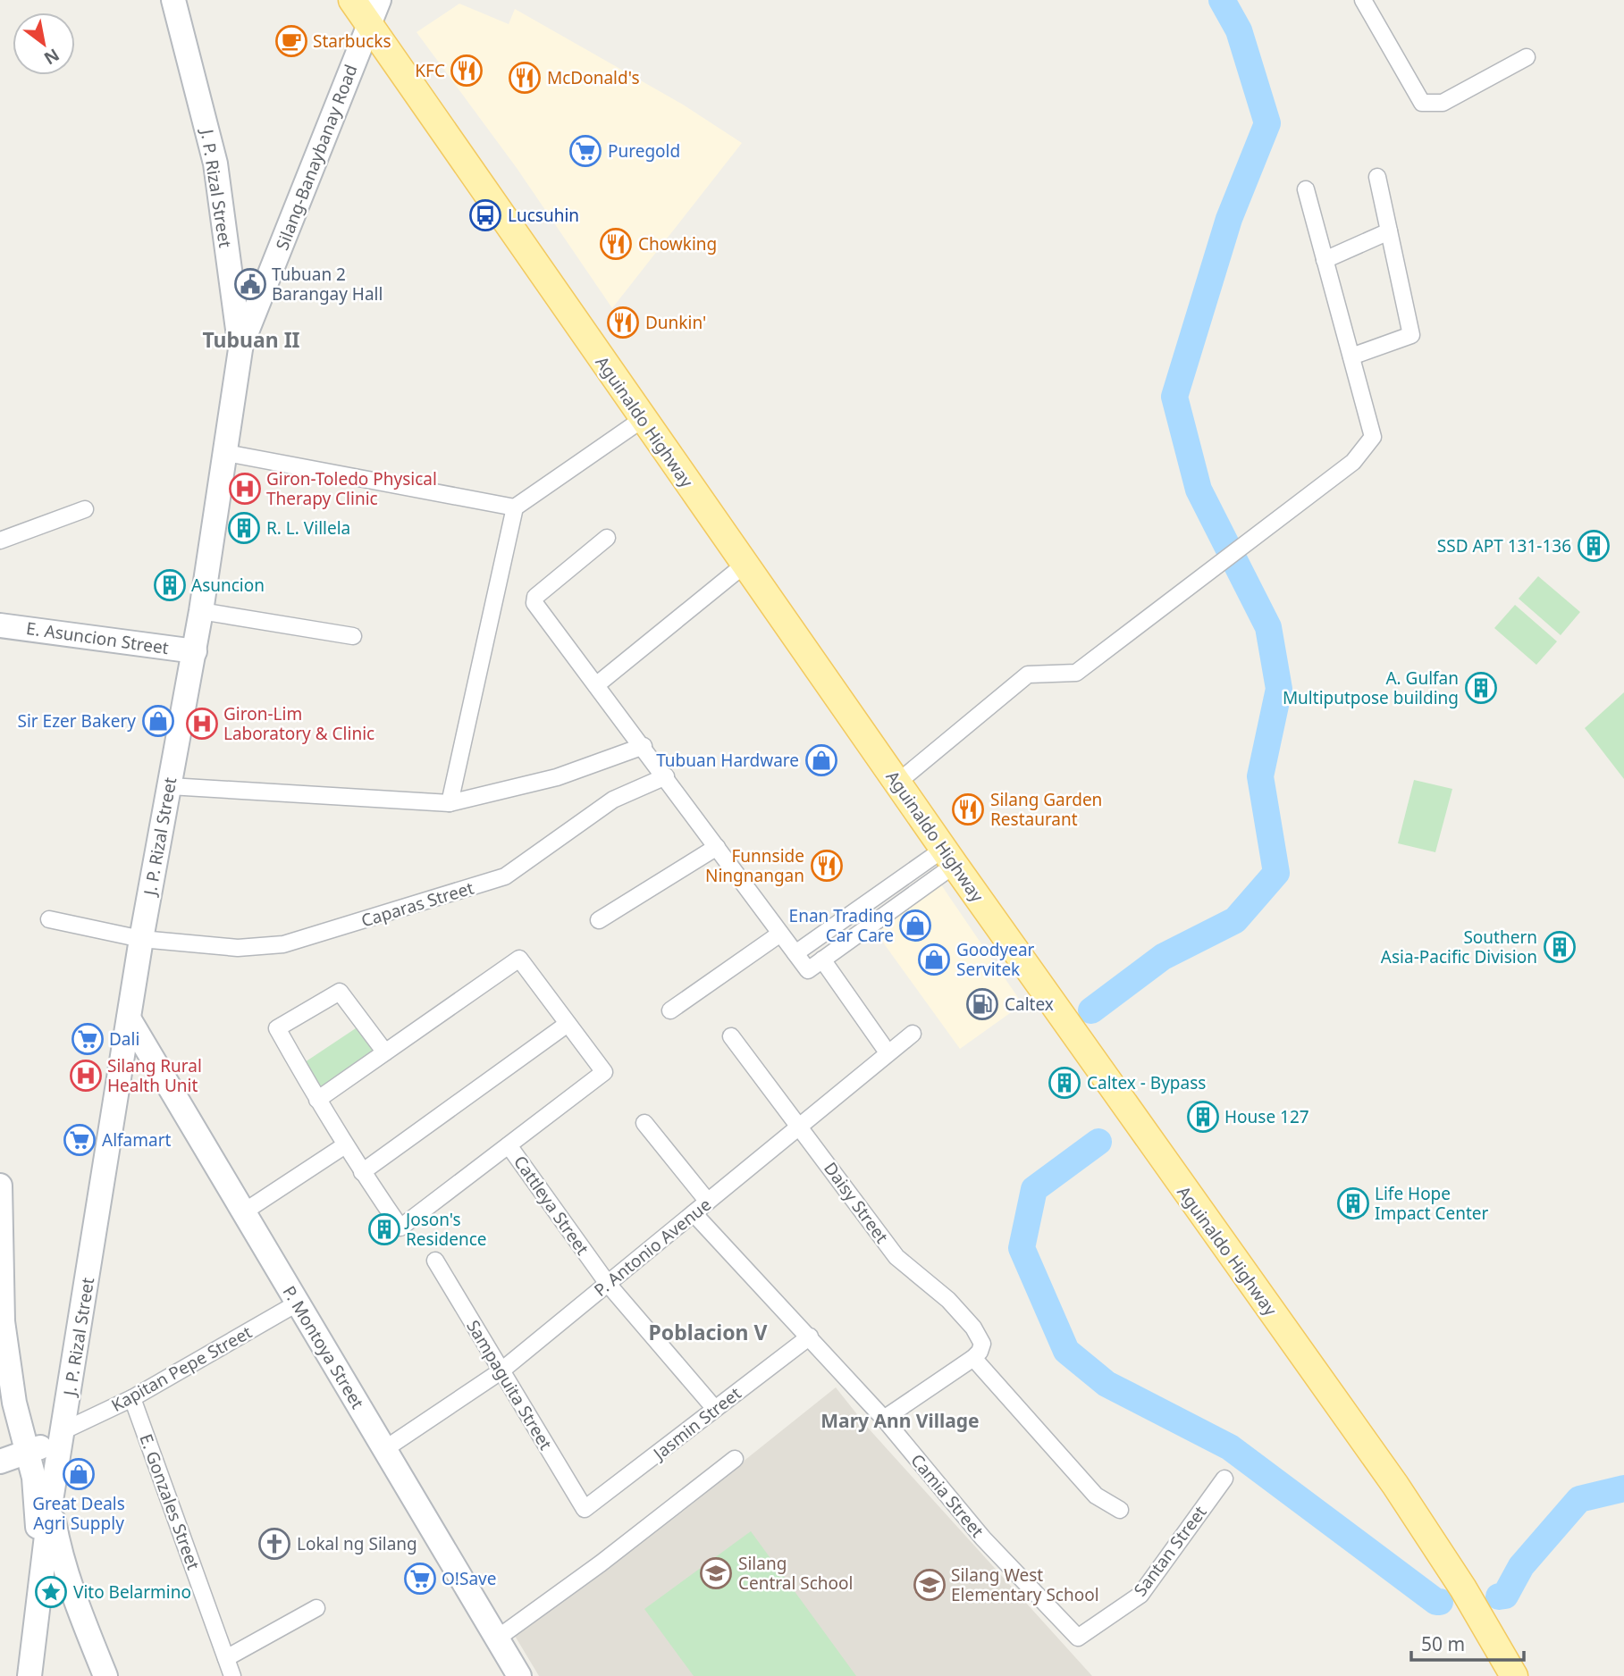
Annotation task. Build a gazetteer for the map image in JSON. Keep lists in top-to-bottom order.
{
  "streets": {
    "main road": [
      "Silang-Banaybanay Road",
      "J. P. Rizal Street",
      "Aguinaldo Highway",
      "E. Asuncion Street",
      "P. Montoya Street"
    ],
    "street": [
      "Caparas Street",
      "Daisy Street",
      "Cattleya Street",
      "P. Antonio Avenue",
      "Kapitan Pepe Street",
      "Sampaguita Street",
      "Jasmin Street",
      "Camia Street",
      "E. Gonzales Street",
      "Santan Street"
    ]
  },
  "crossings": [
    ["Silang-Banaybanay Road", "J. P. Rizal Street"],
    ["Silang-Banaybanay Road", "Aguinaldo Highway"],
    ["J. P. Rizal Street", "E. Asuncion Street"],
    ["J. P. Rizal Street", "Caparas Street"],
    ["J. P. Rizal Street", "P. Montoya Street"],
    ["J. P. Rizal Street", "Kapitan Pepe Street"],
    ["Daisy Street", "P. Antonio Avenue"],
    ["Cattleya Street", "P. Antonio Avenue"],
    ["Cattleya Street", "Jasmin Street"],
    ["P. Antonio Avenue", "P. Montoya Street"],
    ["P. Antonio Avenue", "Sampaguita Street"],
    ["P. Antonio Avenue", "Camia Street"],
    ["P. Montoya Street", "Kapitan Pepe Street"],
    ["Kapitan Pepe Street", "E. Gonzales Street"],
    ["Sampaguita Street", "Jasmin Street"],
    ["Jasmin Street", "Camia Street"],
    ["Camia Street", "Santan Street"]
  ],
  "districts": ["Tubuan II", "Poblacion V", "Mary Ann Village"],
  "places": {
    "cafe": ["Starbucks"],
    "restaurant": [
      "KFC",
      "McDonald's",
      "Chowking",
      "Dunkin'",
      "Silang Garden Restaurant",
      "Funnside Ningnangan"
    ],
    "supermarket": [
      "Puregold",
      "Dali",
      "Alfamart",
      "O!Save"
    ],
    "bus stop": ["Lucsuhin"],
    "public building": ["Tubuan 2 Barangay Hall"],
    "hospital": ["Giron-Toledo Physical Therapy Clinic", "Giron-Lim Laboratory & Clinic", "Silang Rural Health Unit"],
    "building": [
      "R. L. Villela",
      "SSD APT 131-136",
      "Asuncion",
      "A. Gulfan Multiputpose building",
      "Southern Asia-Pacific Division",
      "Caltex - Bypass",
      "House 127",
      "Life Hope Impact Center",
      "Joson's Residence"
    ],
    "shop": [
      "Sir Ezer Bakery",
      "Tubuan Hardware",
      "Enan Trading Car Care",
      "Goodyear Servitek",
      "Great Deals Agri Supply"
    ],
    "fuel station": ["Caltex"],
    "church": ["Lokal ng Silang"],
    "school or university": ["Silang Central School", "Silang West Elementary School"],
    "place": ["Vito Belarmino"]
  },
  "scale_bar": "50 m",
  "north": "bottom right"
}
